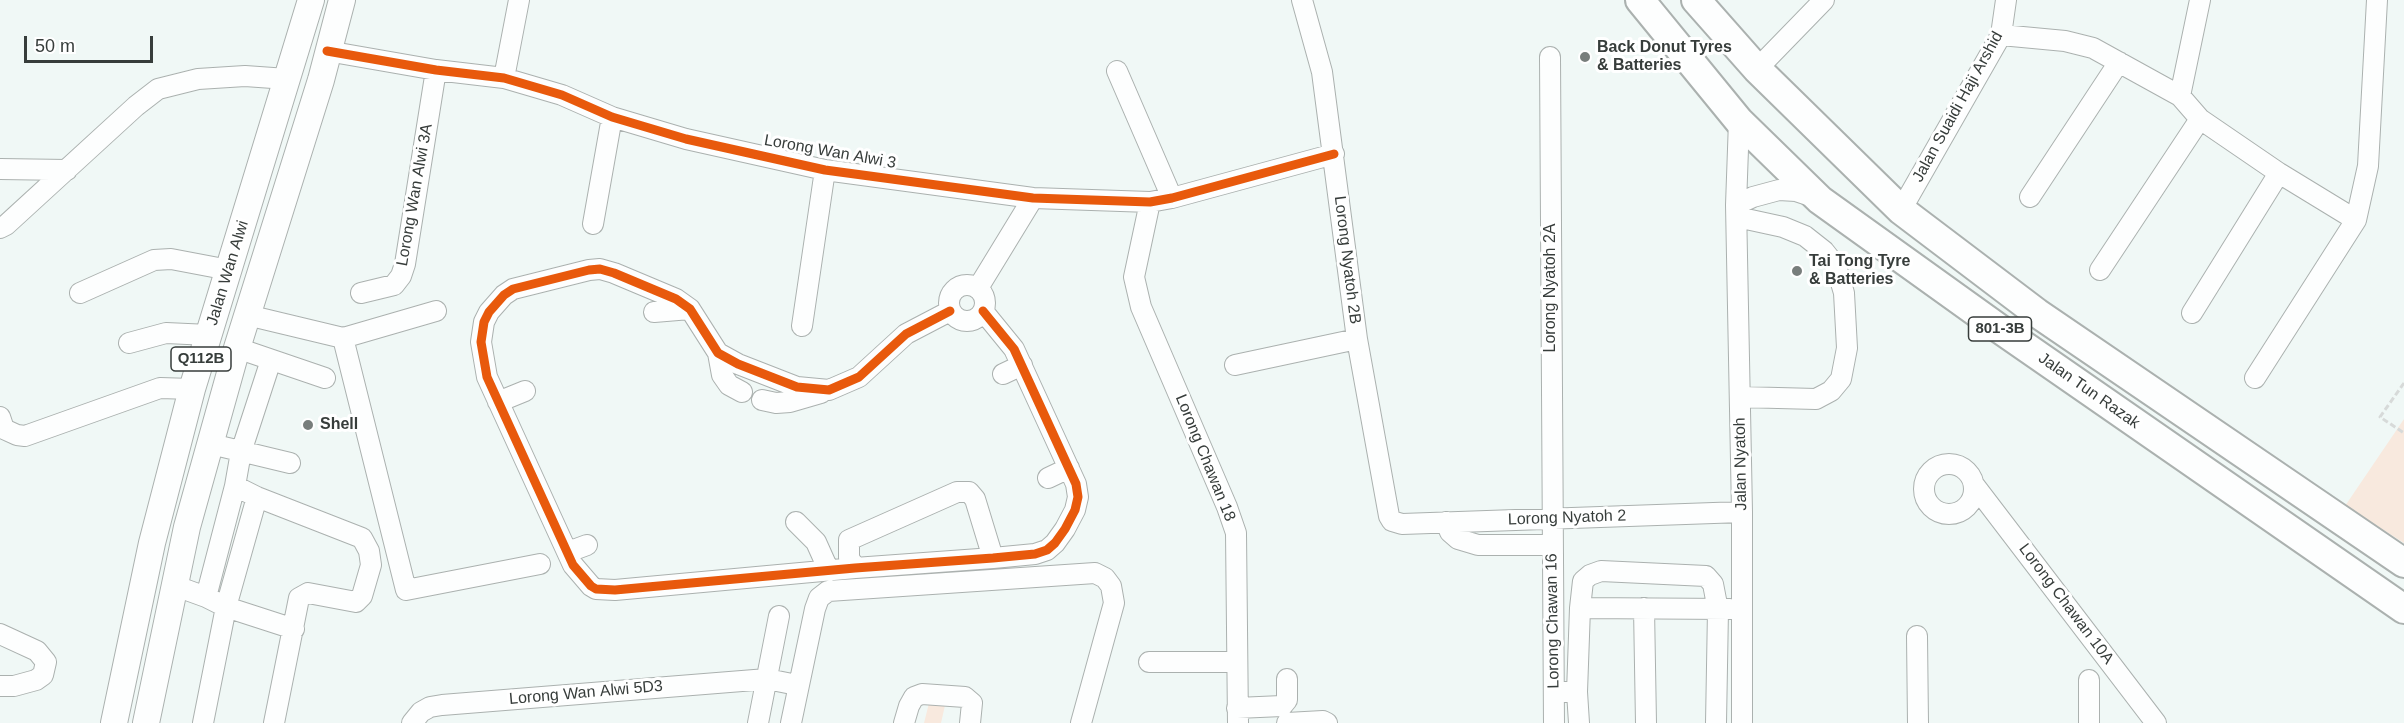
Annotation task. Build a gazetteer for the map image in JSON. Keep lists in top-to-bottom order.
{
  "streets": {
    "highway": ["801-3B", "Jalan Tun Razak"],
    "main road": ["Jalan Wan Alwi", "Q112B"],
    "street": [
      "Jalan Suaidi Haji Arshid",
      "Lorong Wan Alwi 3",
      "Lorong Wan Alwi 3A",
      "Lorong Nyatoh 2B",
      "Lorong Nyatoh 2A",
      "Lorong Chawan 18",
      "Jalan Nyatoh",
      "Lorong Nyatoh 2",
      "Lorong Chawan 10A",
      "Lorong Chawan 16",
      "Lorong Wan Alwi 5D3"
    ]
  },
  "crossings": [
    ["Jalan Suaidi Haji Arshid", "Jalan Tun Razak"],
    ["Lorong Wan Alwi 3", "Lorong Wan Alwi 3A"],
    ["Lorong Wan Alwi 3", "Lorong Nyatoh 2B"],
    ["Lorong Wan Alwi 3", "Jalan Wan Alwi"],
    ["Lorong Wan Alwi 3", "Lorong Chawan 18"],
    ["Lorong Nyatoh 2B", "Lorong Nyatoh 2"],
    ["Lorong Nyatoh 2A", "Lorong Nyatoh 2"],
    ["Lorong Nyatoh 2A", "Lorong Chawan 16"],
    ["Jalan Tun Razak", "Jalan Nyatoh"],
    ["Jalan Nyatoh", "Lorong Nyatoh 2"],
    ["Lorong Nyatoh 2", "Lorong Chawan 16"]
  ],
  "places": ["Back Donut Tyres & Batteries", "Tai Tong Tyre & Batteries", "Shell"],
  "scale_bar": "50 m"
}
